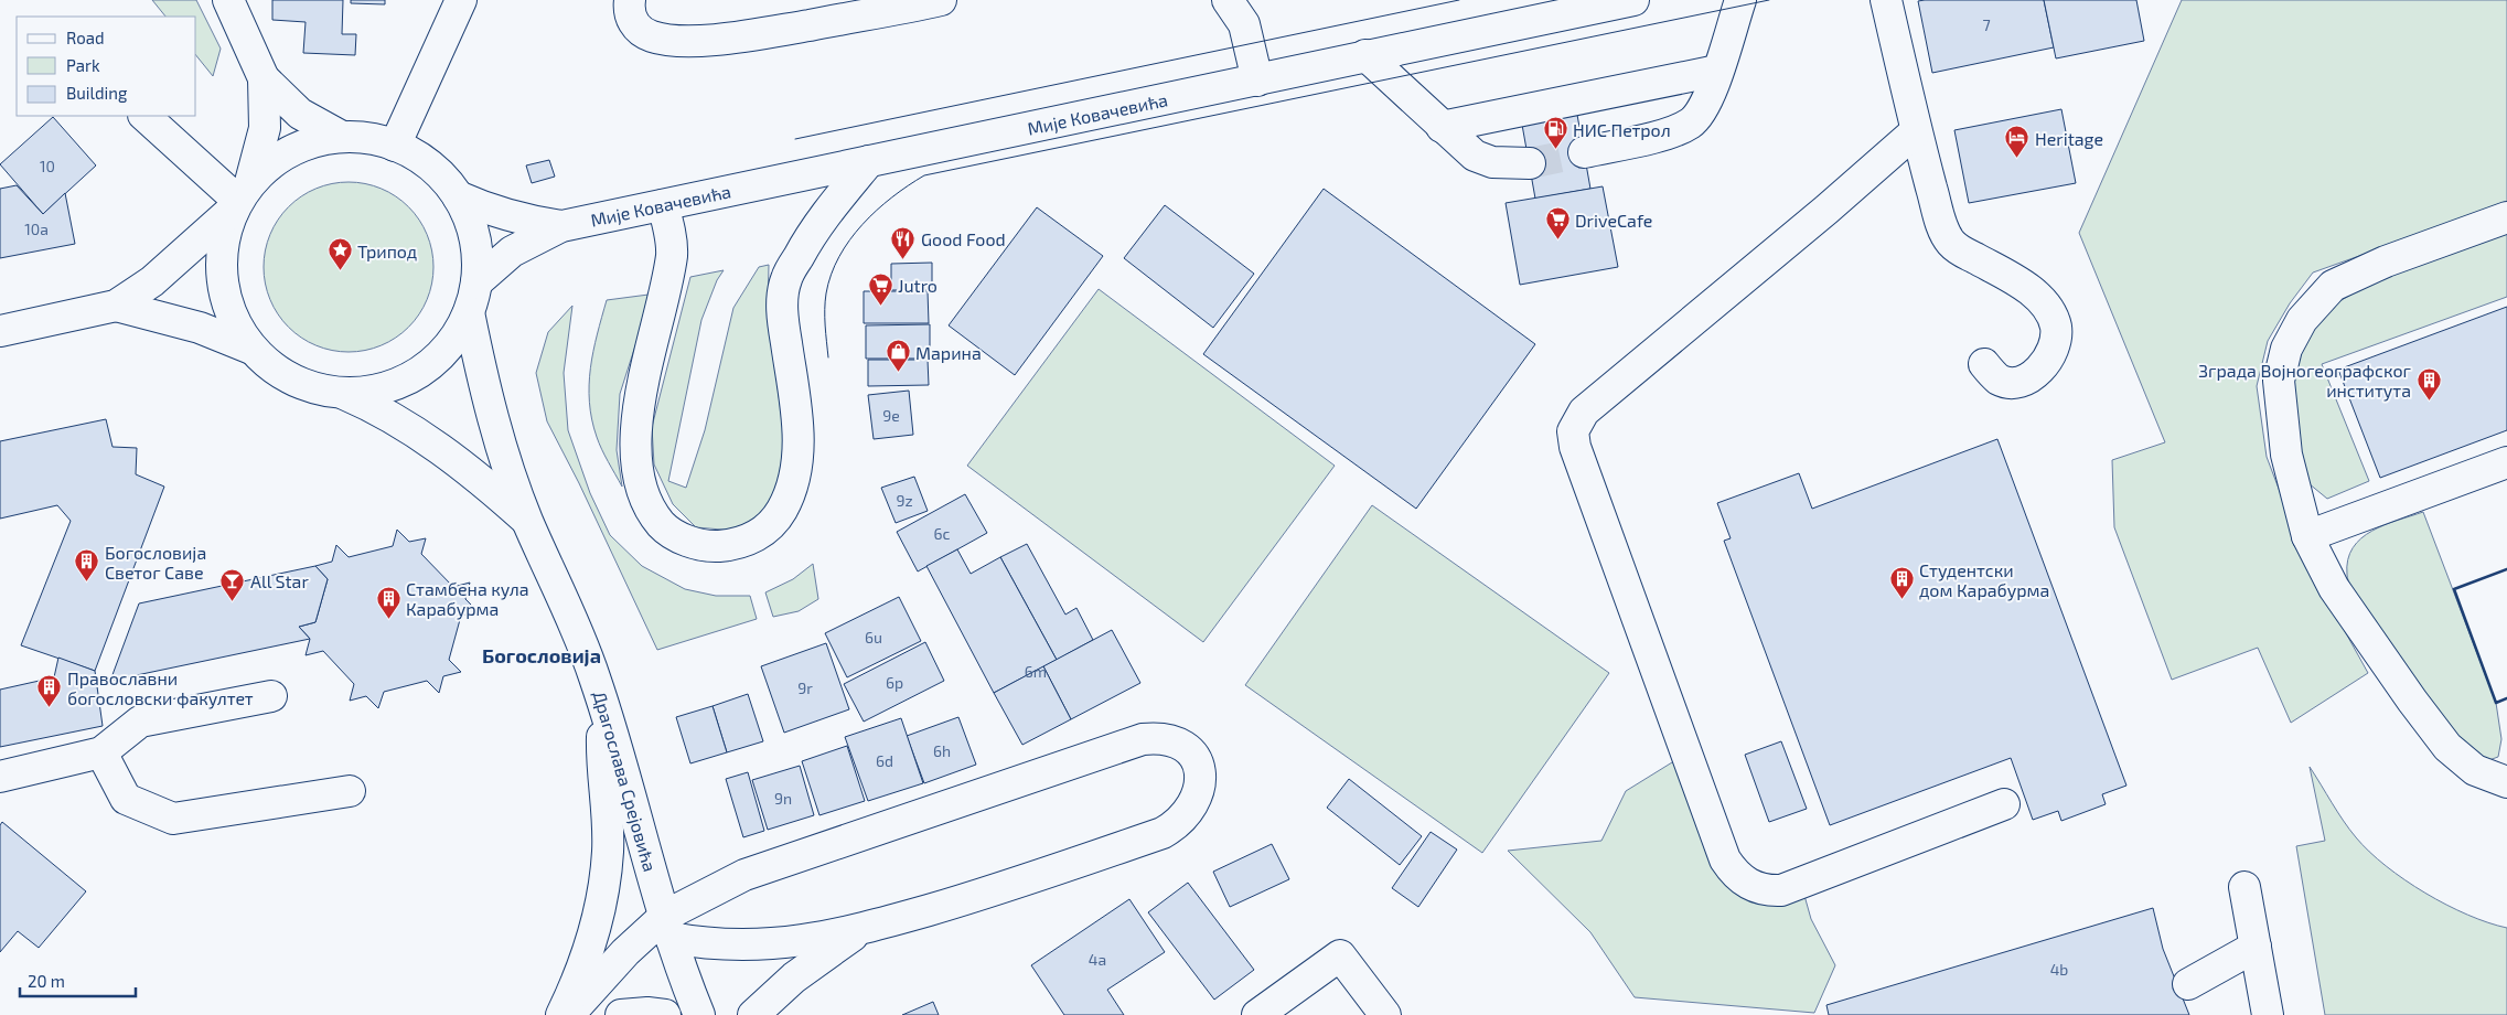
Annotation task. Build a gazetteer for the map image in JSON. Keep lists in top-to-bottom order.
{
  "streets": {
    "main road": ["Мије Ковачевића", "Драгослава Срејовића"]
  },
  "crossings": [
    ["Мије Ковачевића", "Драгослава Срејовића"]
  ],
  "districts": ["Богословија"],
  "places": {
    "fuel station": ["НИС Петрол"],
    "hotel": ["Heritage"],
    "supermarket": ["DriveCafe", "Jutro"],
    "restaurant": ["Good Food"],
    "place": ["Трипод"],
    "shop": ["Марина"],
    "building": [
      "Зграда Војногеографског института",
      "Богословија Светог Саве",
      "Студентски дом Карабурма",
      "Стамбена кула Карабурма",
      "Православни богословски факултет"
    ],
    "bar": ["All Star"]
  },
  "house_numbers": [
    "7",
    "10",
    "10a",
    "9e",
    "9z",
    "6c",
    "6u",
    "6m",
    "6p",
    "9r",
    "6h",
    "6d",
    "9n",
    "4a",
    "4b"
  ],
  "legend": ["Road", "Park", "Building"],
  "scale_bar": "20 m"
}
